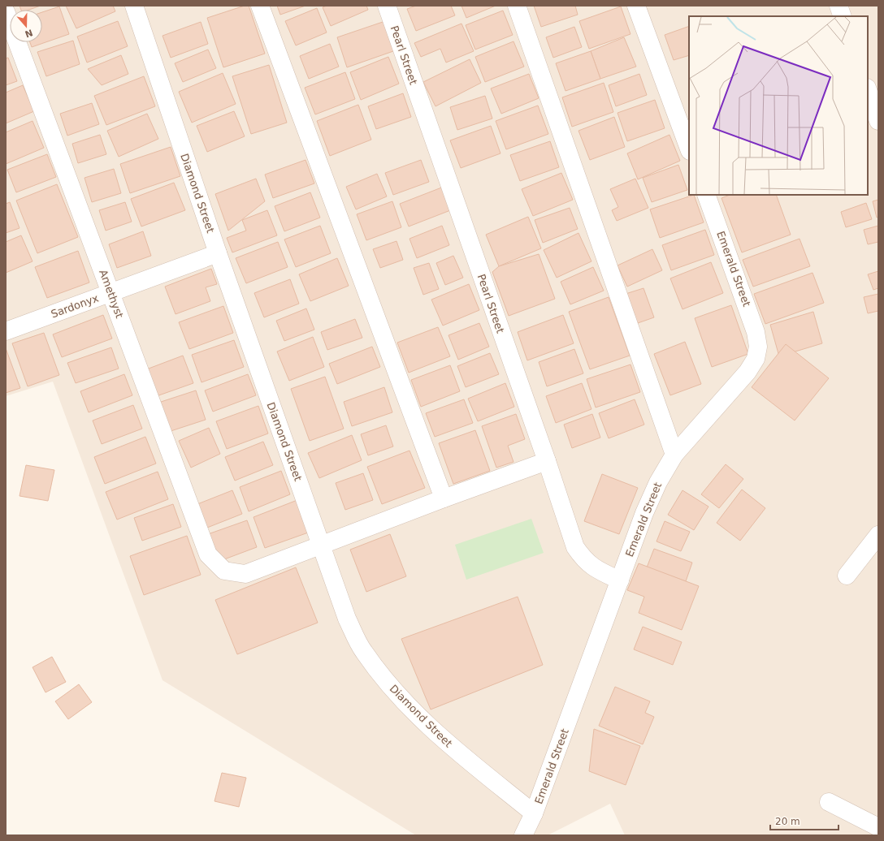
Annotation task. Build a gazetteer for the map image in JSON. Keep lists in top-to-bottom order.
{
  "streets": {
    "street": [
      "Pearl Street",
      "Diamond Street",
      "Emerald Street",
      "Amethyst",
      "Sardonyx"
    ]
  },
  "crossings": [
    ["Pearl Street", "Emerald Street"],
    ["Diamond Street", "Emerald Street"],
    ["Diamond Street", "Amethyst"],
    ["Diamond Street", "Sardonyx"],
    ["Amethyst", "Sardonyx"]
  ],
  "scale_bar": "20 m",
  "north": "bottom"
}
